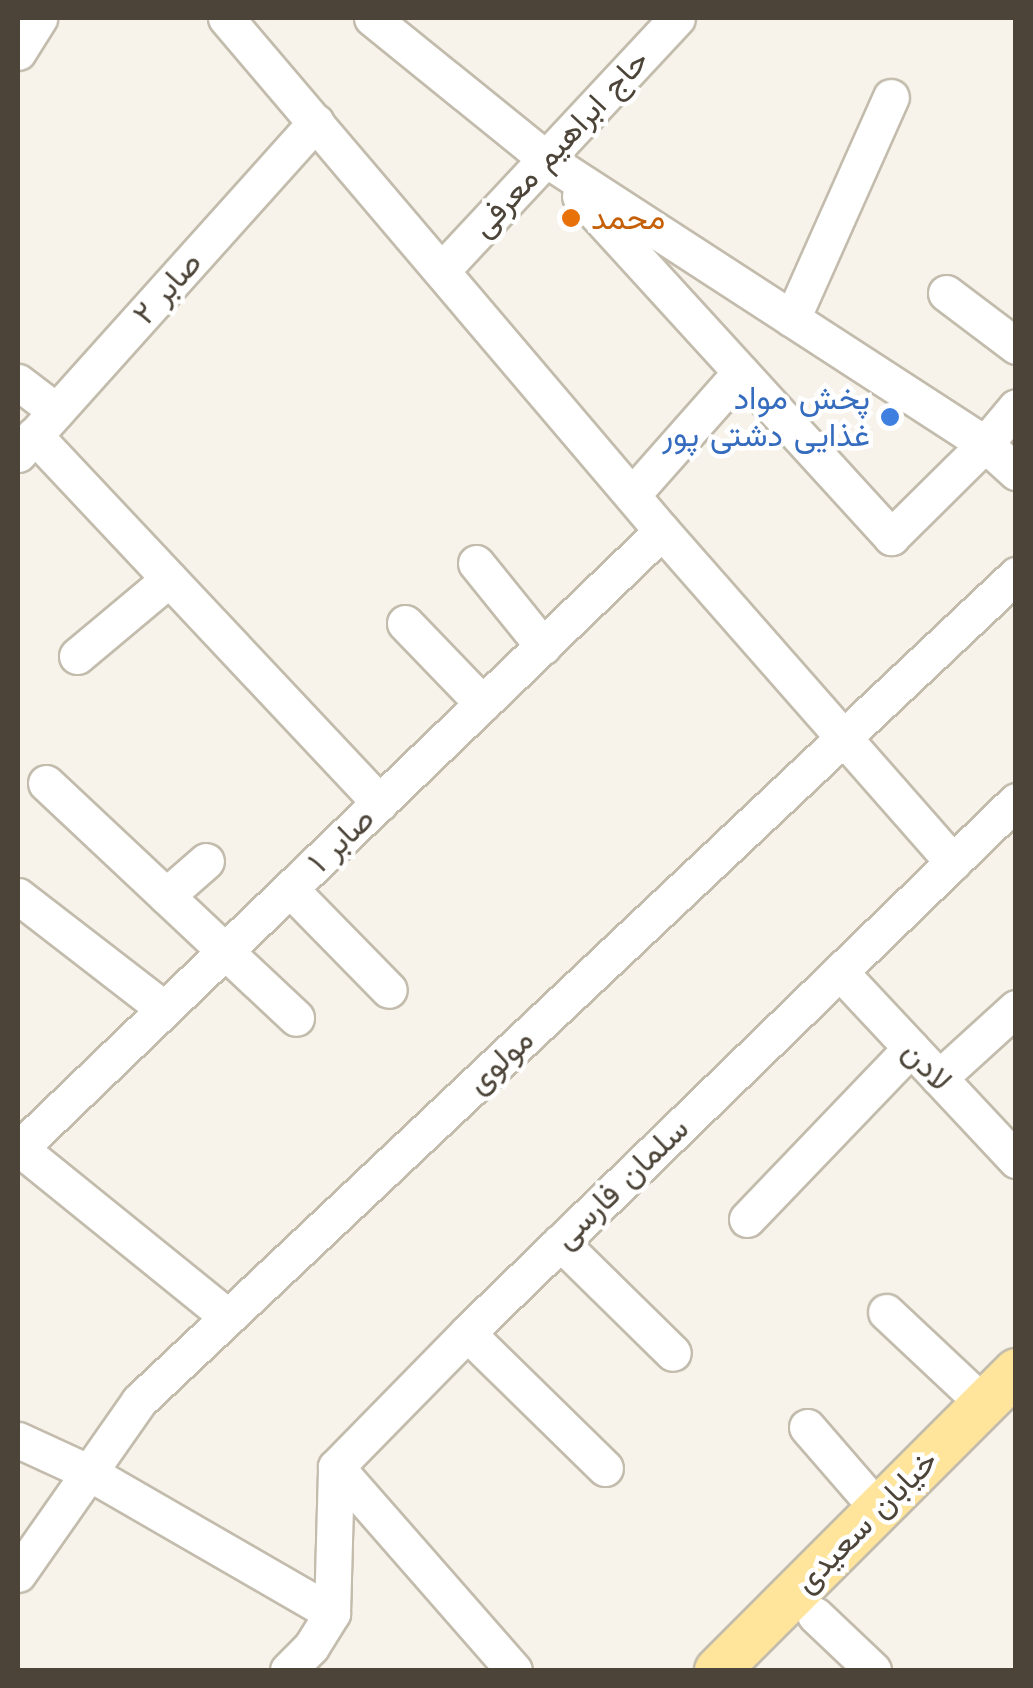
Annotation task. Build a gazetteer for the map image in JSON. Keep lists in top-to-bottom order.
{
  "streets": {
    "main road": ["خیابان سعیدی"],
    "street": [
      "حاج ابراهیم معرفی",
      "صابر ۲",
      "صابر ۱",
      "مولوی",
      "لادن",
      "سلمان فارسی"
    ]
  },
  "crossings": [
    ["لادن", "سلمان فارسی"]
  ],
  "places": ["محمد", "پخش مواد غذایی دشتی پور"]
}
